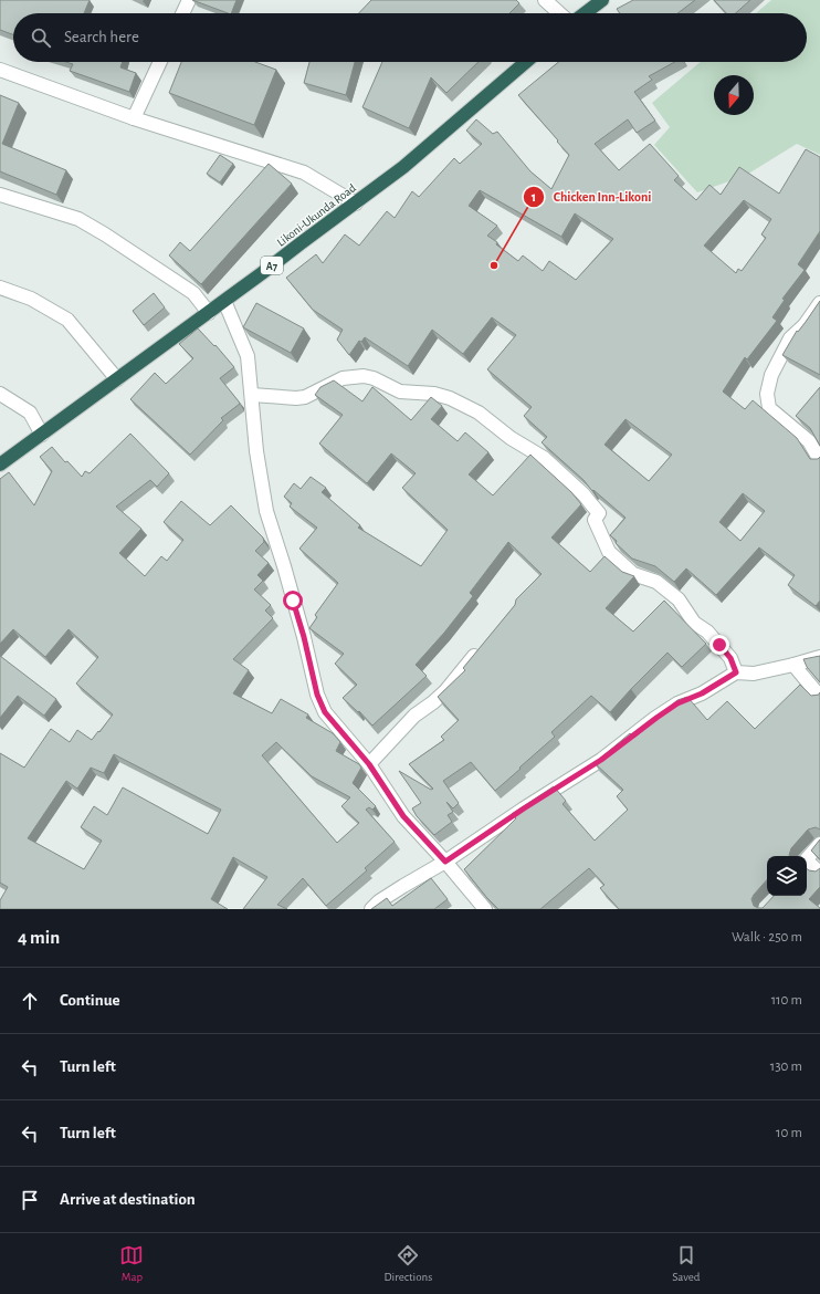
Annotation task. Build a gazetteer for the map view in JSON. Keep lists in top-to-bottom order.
{
  "streets": {
    "highway": ["Likoni-Ukunda Road", "A7"]
  },
  "places": ["Chicken Inn-Likoni"],
  "north": "bottom",
  "page": {
    "search": "Search here",
    "heading": ["4 min", "Walk · 250 m"],
    "list": [
      ["Continue", "110 m"],
      ["Turn left", "130 m"],
      ["Turn left", "10 m"],
      "Arrive at destination"
    ],
    "nav": ["Map", "Directions", "Saved"]
  }
}
